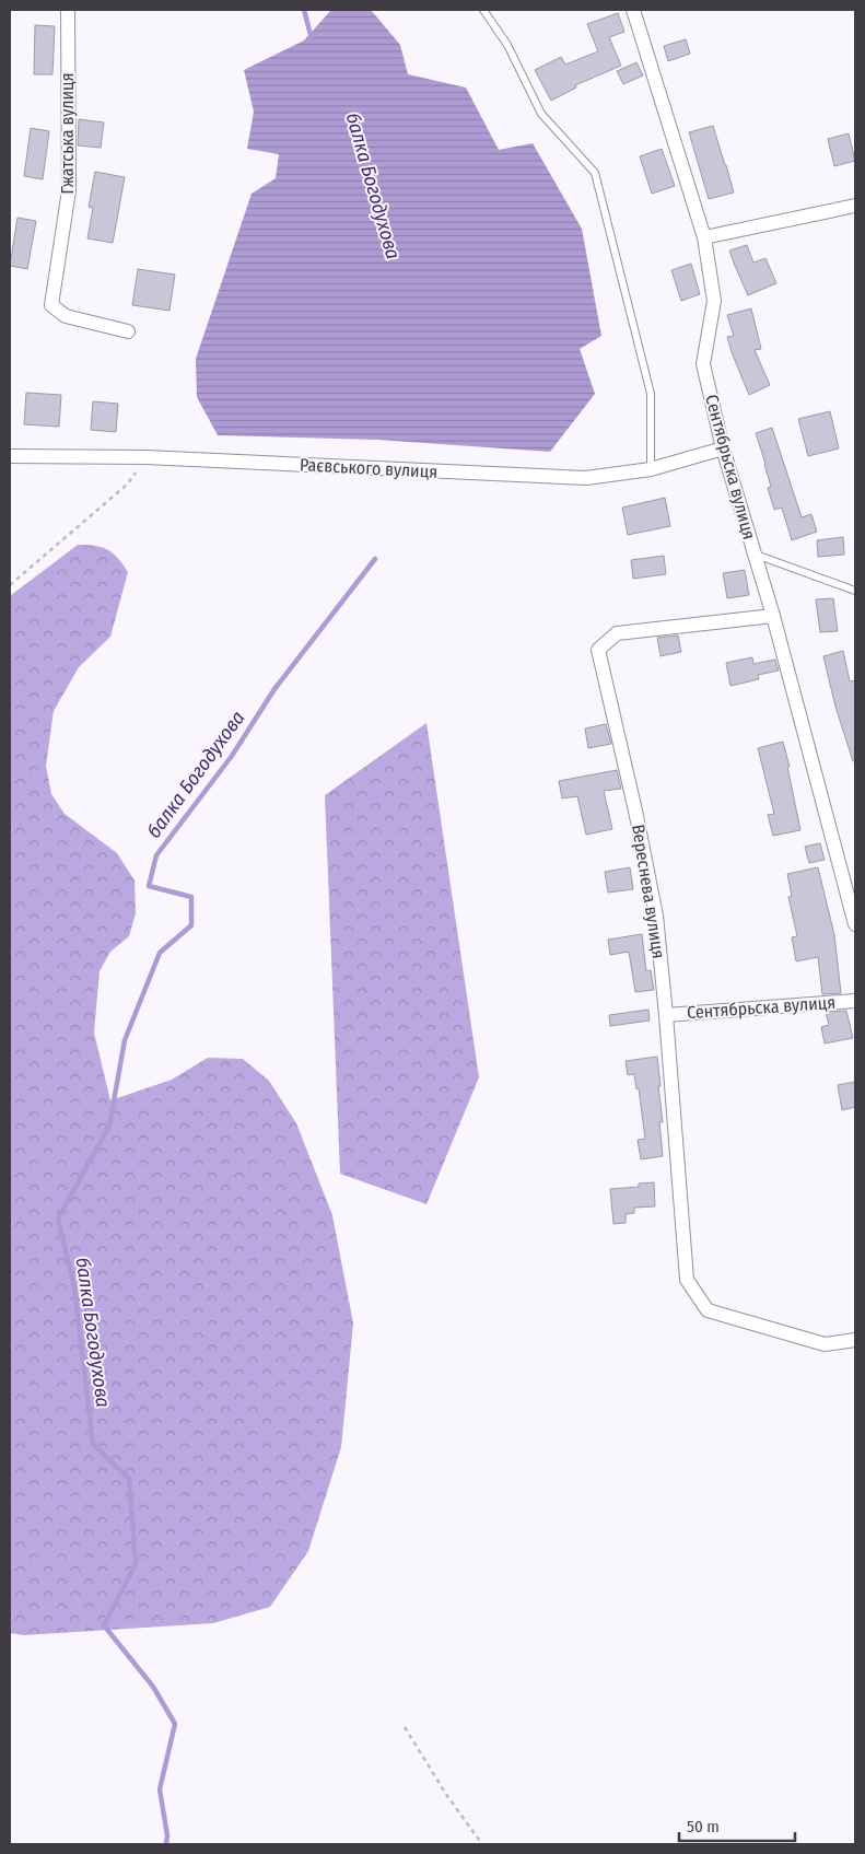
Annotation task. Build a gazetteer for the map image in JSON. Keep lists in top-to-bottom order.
{
  "streets": {
    "street": [
      "Гжатська вулиця",
      "Сентябрьска вулиця",
      "Раєвського вулиця",
      "Вереснева вулиця"
    ]
  },
  "crossings": [
    ["Сентябрьска вулиця", "Раєвського вулиця"],
    ["Сентябрьска вулиця", "Вереснева вулиця"]
  ],
  "water": ["балка Богодухова"],
  "scale_bar": "50 m"
}
